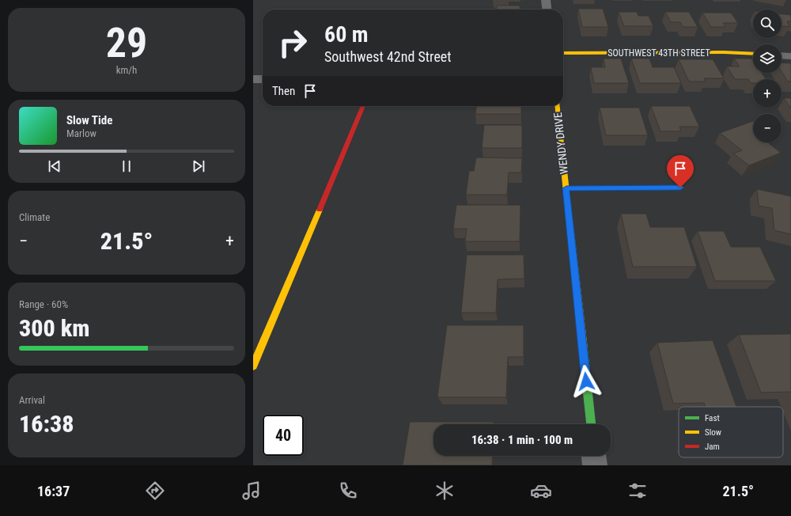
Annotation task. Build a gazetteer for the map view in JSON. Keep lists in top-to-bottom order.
{
  "streets": {
    "street": ["SOUTHWEST 43TH STREET", "WENDY DRIVE"]
  },
  "legend": ["Fast", "Slow", "Jam"],
  "page": {
    "tile": [
      ["29", "km/h"],
      "Climate",
      ["Range · 60%", "300 km"],
      ["Arrival", "16:38"]
    ],
    "map_buttons": ["+", "−"],
    "turn": ["60 m", "Southwest 42nd Street"],
    "then": "Then",
    "song": ["Slow Tide", "Marlow"],
    "heat": ["−", "21.5°", "+"],
    "limit": "40",
    "trip": "16:38 · 1 min · 100 m",
    "tabs": ["16:37", "21.5°"]
  }
}
